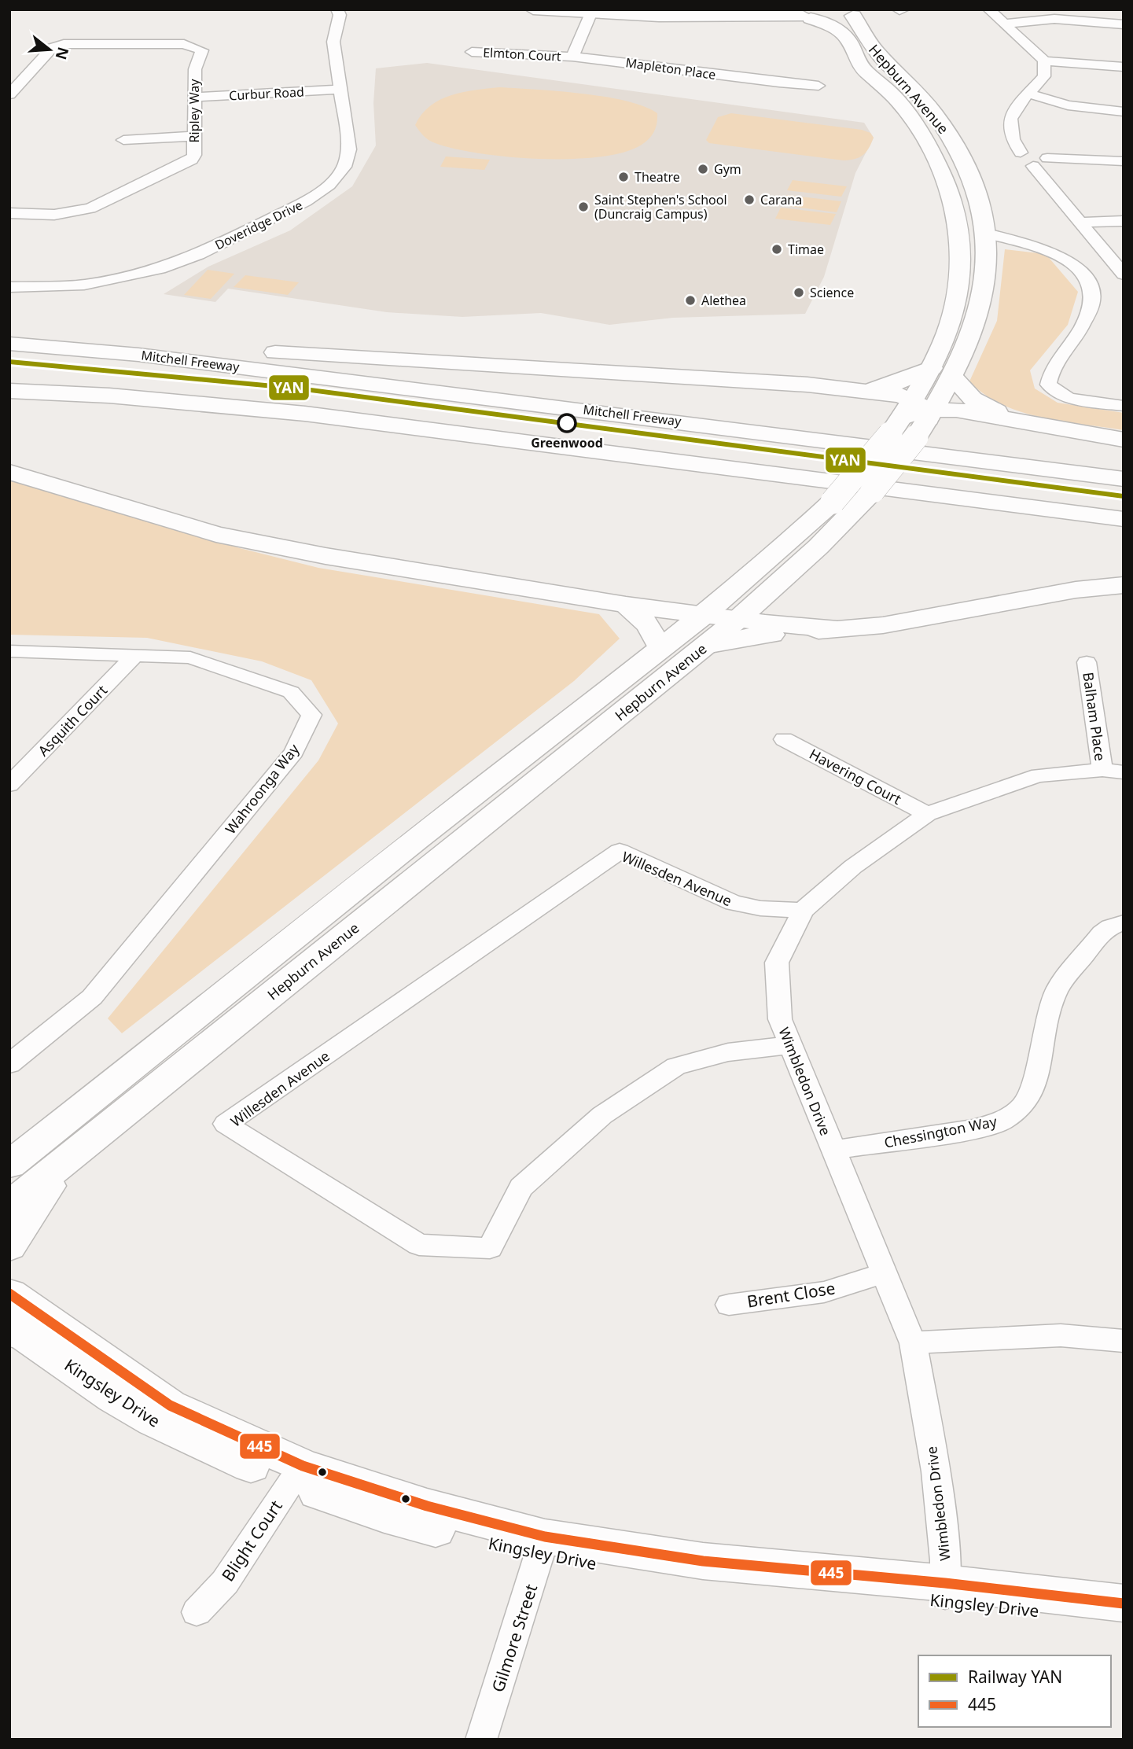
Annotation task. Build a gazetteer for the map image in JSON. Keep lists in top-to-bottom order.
{
  "streets": {
    "main road": ["Hepburn Avenue", "Mitchell Freeway", "Kingsley Drive"],
    "street": [
      "Elmton Court",
      "Mapleton Place",
      "Curbur Road",
      "Ripley Way",
      "Doveridge Drive",
      "Balham Place",
      "Asquith Court",
      "Havering Court",
      "Wahroonga Way",
      "Willesden Avenue",
      "Wimbledon Drive",
      "Chessington Way",
      "Brent Close",
      "Blight Court",
      "Gilmore Street"
    ]
  },
  "crossings": [
    ["Elmton Court", "Mapleton Place"],
    ["Curbur Road", "Ripley Way"],
    ["Curbur Road", "Doveridge Drive"],
    ["Balham Place", "Wimbledon Drive"],
    ["Asquith Court", "Wahroonga Way"],
    ["Havering Court", "Wimbledon Drive"],
    ["Willesden Avenue", "Wimbledon Drive"],
    ["Wimbledon Drive", "Chessington Way"],
    ["Wimbledon Drive", "Brent Close"],
    ["Wimbledon Drive", "Kingsley Drive"],
    ["Kingsley Drive", "Blight Court"],
    ["Kingsley Drive", "Gilmore Street"]
  ],
  "places": [
    "Gym",
    "Theatre",
    "Carana",
    "Saint Stephen's School (Duncraig Campus)",
    "Timae",
    "Science",
    "Alethea",
    "Greenwood"
  ],
  "lines": ["rail line YAN", "transit line 445"],
  "legend": ["Railway YAN", "445"],
  "north": "right"
}
